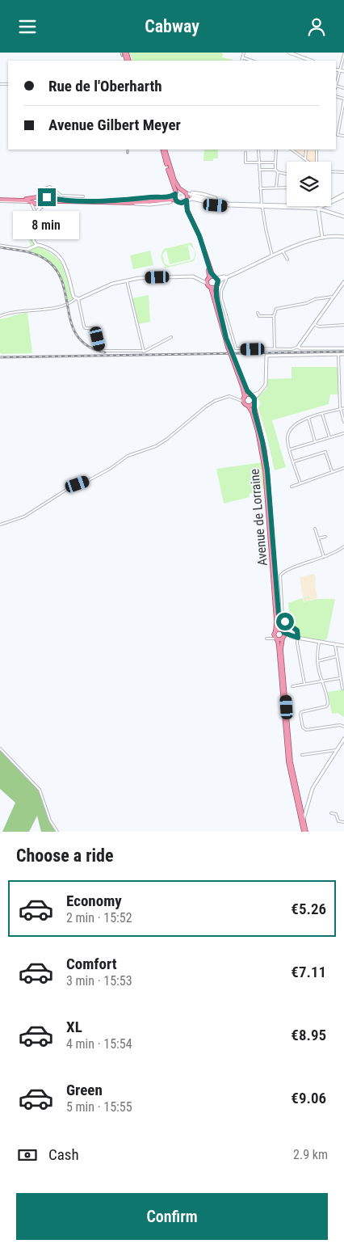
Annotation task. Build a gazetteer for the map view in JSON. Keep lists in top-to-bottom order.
{
  "streets": {
    "main road": ["Avenue de Lorraine"]
  },
  "page": {
    "header": "Cabway",
    "banner": ["Rue de l'Oberharth", "Avenue Gilbert Meyer"],
    "bubble": "8 min",
    "heading": "Choose a ride",
    "list": [
      {
        "name": "Economy",
        "note": "2 min · 15:52",
        "value": "€5.26"
      },
      {
        "name": "Comfort",
        "note": "3 min · 15:53",
        "value": "€7.11"
      },
      {
        "name": "XL",
        "note": "4 min · 15:54",
        "value": "€8.95"
      },
      {
        "name": "Green",
        "note": "5 min · 15:55",
        "value": "€9.06"
      }
    ],
    "pay": ["Cash", "2.9 km"],
    "buttons": "Confirm"
  }
}
